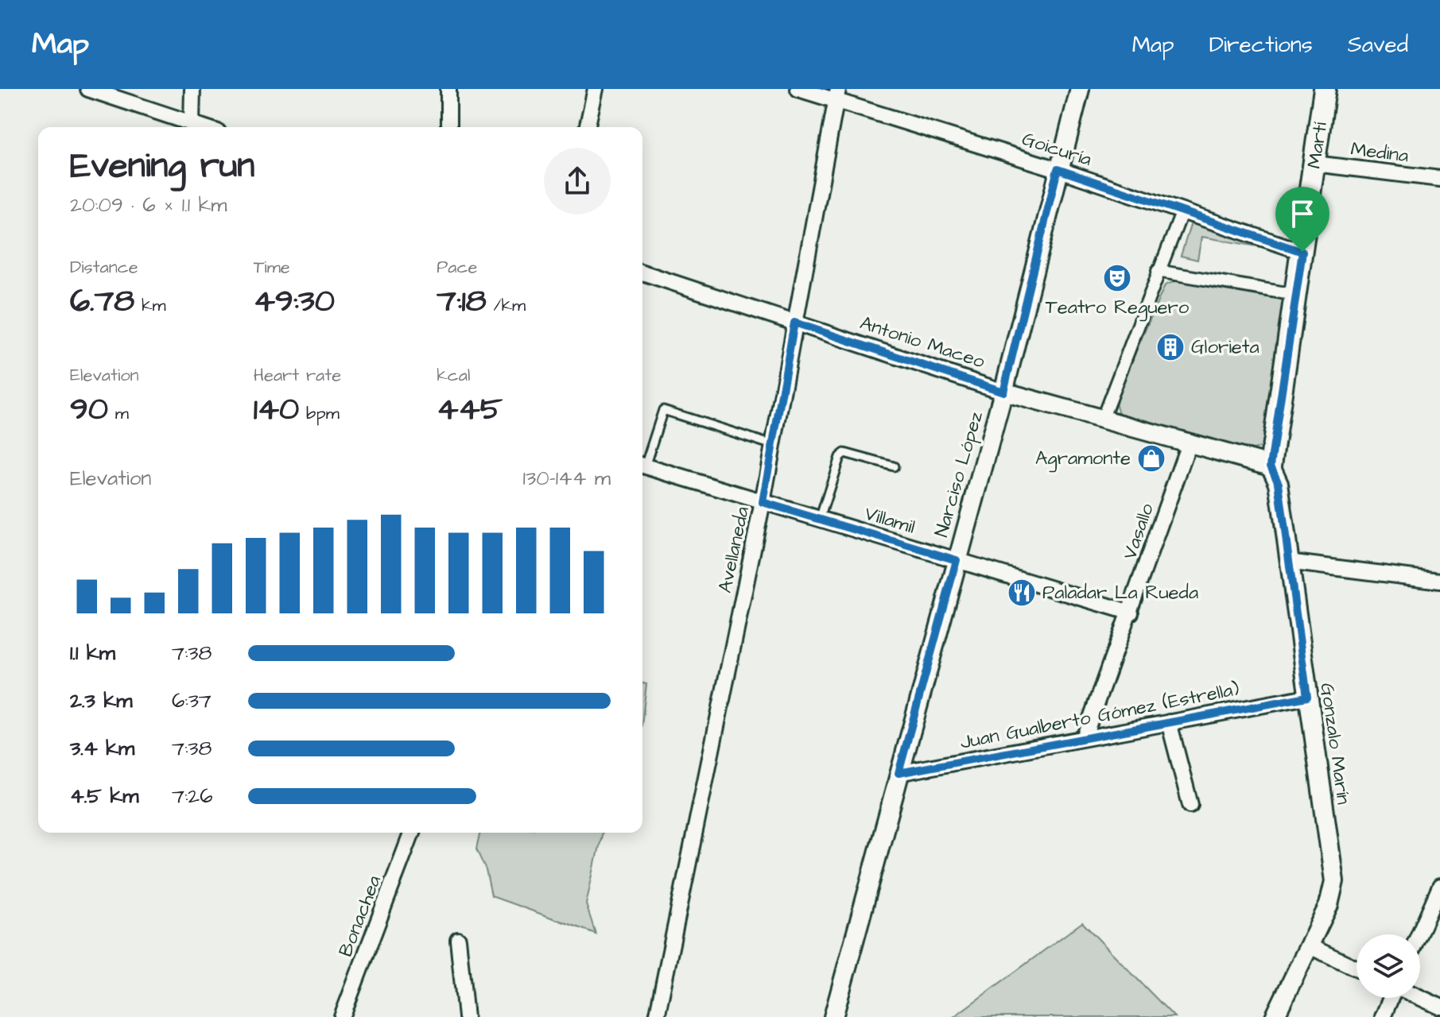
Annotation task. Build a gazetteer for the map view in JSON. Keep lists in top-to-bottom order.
{
  "streets": {
    "main road": ["Martí"],
    "street": [
      "Goicuría",
      "Medina",
      "Antonio Maceo",
      "Narciso López",
      "Villamil",
      "Vasallo",
      "Avellaneda",
      "Juan Gualberto Gómez (Estrella)",
      "Gonzalo Marín",
      "Bonachea"
    ]
  },
  "crossings": [
    ["Martí", "Goicuría"],
    ["Martí", "Medina"],
    ["Martí", "Antonio Maceo"],
    ["Martí", "Gonzalo Marín"],
    ["Goicuría", "Narciso López"],
    ["Goicuría", "Avellaneda"],
    ["Antonio Maceo", "Narciso López"],
    ["Antonio Maceo", "Vasallo"],
    ["Antonio Maceo", "Avellaneda"],
    ["Antonio Maceo", "Gonzalo Marín"],
    ["Narciso López", "Villamil"],
    ["Narciso López", "Juan Gualberto Gómez (Estrella)"],
    ["Villamil", "Vasallo"],
    ["Villamil", "Avellaneda"],
    ["Vasallo", "Juan Gualberto Gómez (Estrella)"],
    ["Juan Gualberto Gómez (Estrella)", "Gonzalo Marín"]
  ],
  "places": {
    "theatre": ["Teatro Reguero"],
    "building": ["Glorieta"],
    "shop": ["Agramonte"],
    "restaurant": ["Paladar La Rueda"]
  },
  "page": {
    "header": "Map",
    "nav": ["Map", "Directions", "Saved"],
    "heading": ["Evening run", "20:09 · 6 × 1.1 km"],
    "stats": [
      ["Distance", "6.78 km"],
      ["Time", "49:30"],
      ["Pace", "7:18 /km"],
      ["Elevation", "90 m"],
      ["Heart rate", "140 bpm"],
      ["kcal", "445"]
    ],
    "chart": ["Elevation", "130–144 m"],
    "list": [
      {
        "name": "1.1 km",
        "note": "7:38"
      },
      {
        "name": "2.3 km",
        "note": "6:37"
      },
      {
        "name": "3.4 km",
        "note": "7:38"
      },
      {
        "name": "4.5 km",
        "note": "7:26"
      }
    ]
  }
}
